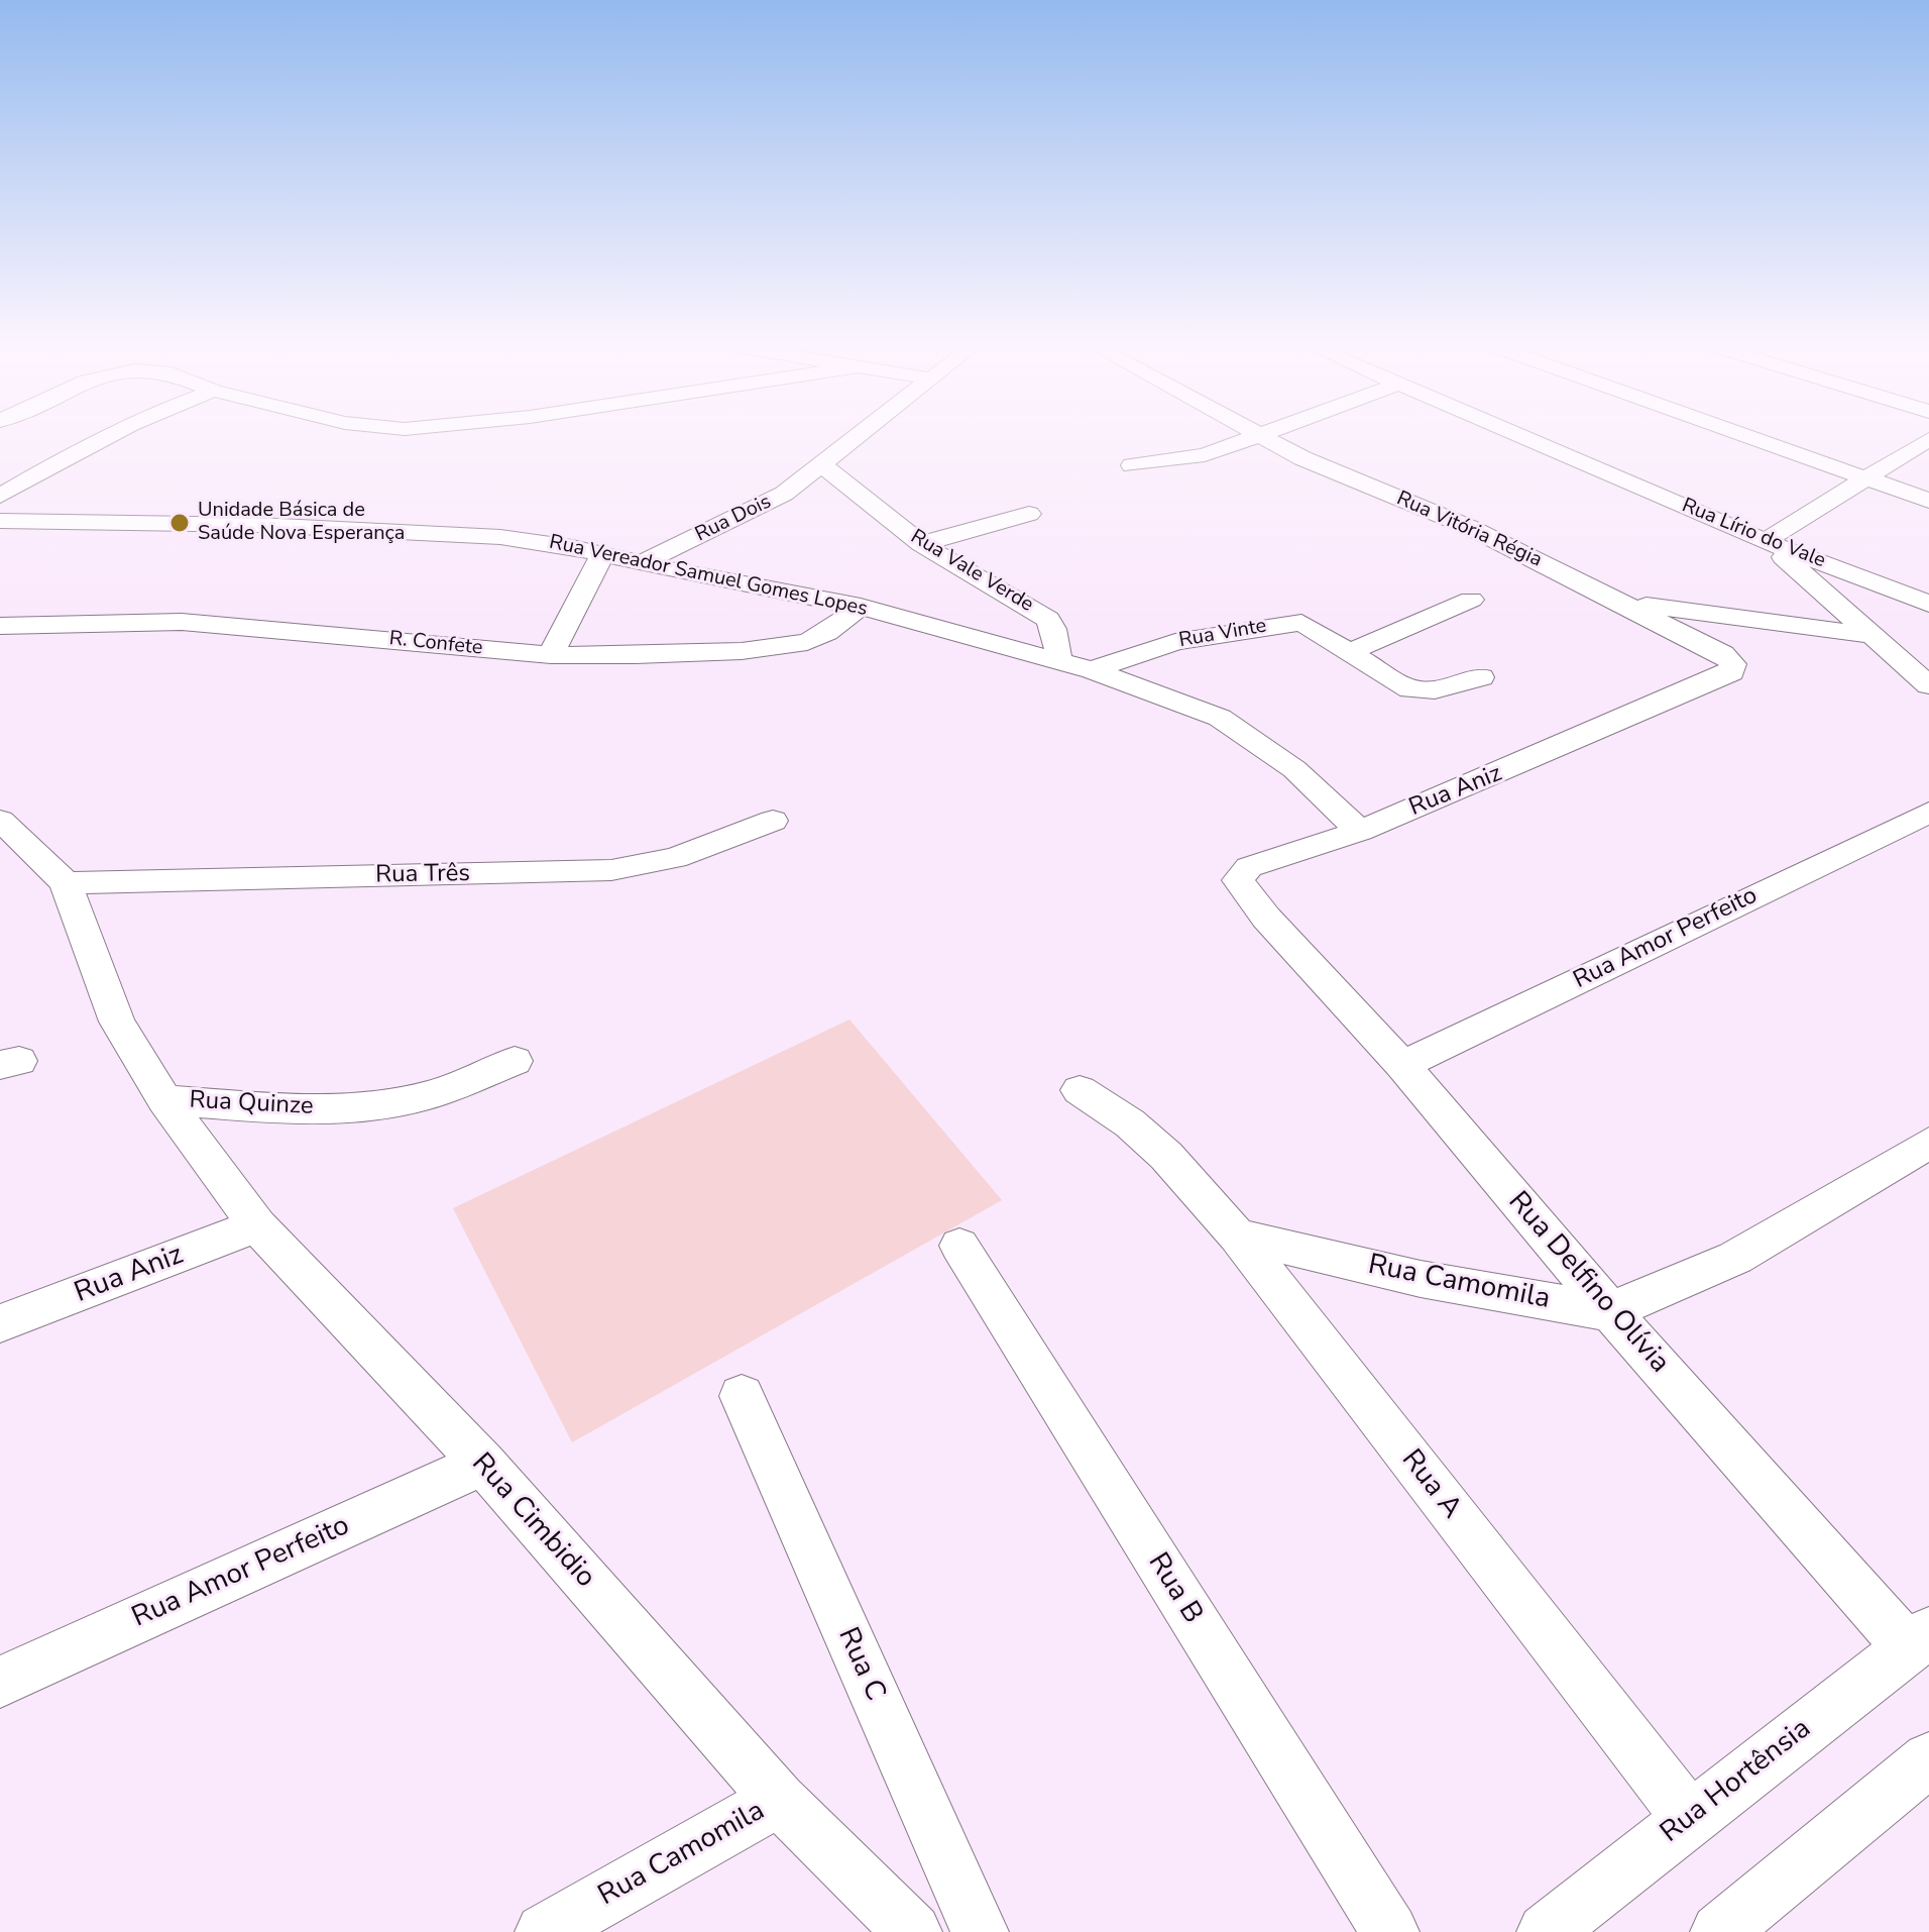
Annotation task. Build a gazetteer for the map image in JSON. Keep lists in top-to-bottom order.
{
  "streets": {
    "street": [
      "Rua Dois",
      "Rua Vitória Régia",
      "Rua Lírio do Vale",
      "Rua Vale Verde",
      "Rua Vereador Samuel Gomes Lopes",
      "Rua Vinte",
      "R. Confete",
      "Rua Aniz",
      "Rua Três",
      "Rua Amor Perfeito",
      "Rua Quinze",
      "Rua Camomila",
      "Rua Delfino Olívia",
      "Rua A",
      "Rua Cimbidio",
      "Rua B",
      "Rua C",
      "Rua Hortênsia"
    ]
  },
  "crossings": [
    ["Rua Dois", "Rua Vale Verde"],
    ["Rua Dois", "Rua Vereador Samuel Gomes Lopes"],
    ["Rua Vitória Régia", "Rua Aniz"],
    ["Rua Vale Verde", "Rua Vereador Samuel Gomes Lopes"],
    ["Rua Vereador Samuel Gomes Lopes", "Rua Vinte"],
    ["Rua Vereador Samuel Gomes Lopes", "R. Confete"],
    ["Rua Vereador Samuel Gomes Lopes", "Rua Aniz"],
    ["Rua Aniz", "Rua Delfino Olívia"],
    ["Rua Aniz", "Rua Cimbidio"],
    ["Rua Três", "Rua Quinze"],
    ["Rua Amor Perfeito", "Rua Delfino Olívia"],
    ["Rua Amor Perfeito", "Rua Cimbidio"],
    ["Rua Quinze", "Rua Cimbidio"],
    ["Rua Camomila", "Rua Delfino Olívia"],
    ["Rua Camomila", "Rua A"],
    ["Rua Camomila", "Rua Cimbidio"],
    ["Rua Delfino Olívia", "Rua Hortênsia"],
    ["Rua A", "Rua Hortênsia"]
  ],
  "places": ["Unidade Básica de Saúde Nova Esperança"]
}
